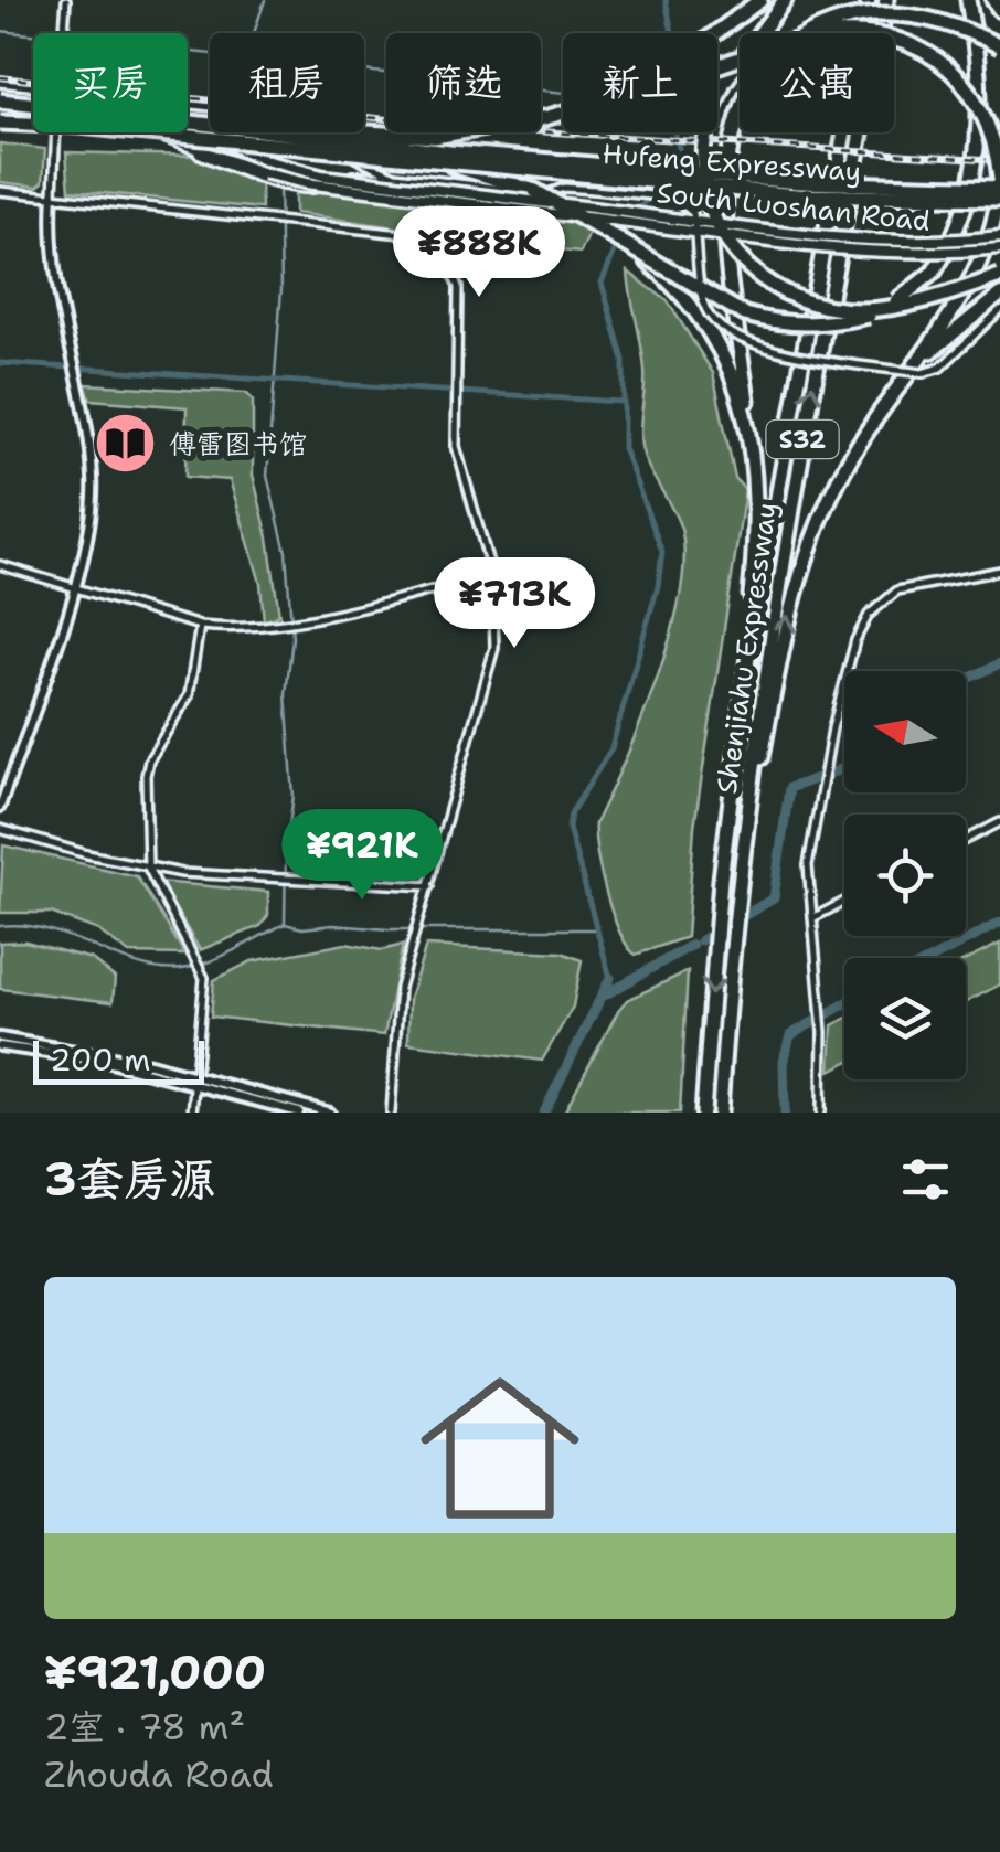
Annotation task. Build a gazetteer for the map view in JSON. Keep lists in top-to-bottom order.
{
  "streets": {
    "highway": ["Hufeng Expressway", "S32", "Shenjiahu Expressway"],
    "main road": ["South Luoshan Road"]
  },
  "crossings": [
    ["Hufeng Expressway", "South Luoshan Road"]
  ],
  "places": {
    "library": ["傅雷图书馆"]
  },
  "scale_bar": "200 m",
  "north": "left",
  "page": {
    "chip": [
      "买房",
      "租房",
      "筛选",
      "新上",
      "公寓"
    ],
    "price": ["¥888K", "¥713K", "¥921K"],
    "scale": "200 m",
    "heading": "3套房源",
    "list": [
      {
        "name": "¥921,000",
        "note": "2室 · 78 m² · Zhouda Road"
      }
    ]
  }
}
